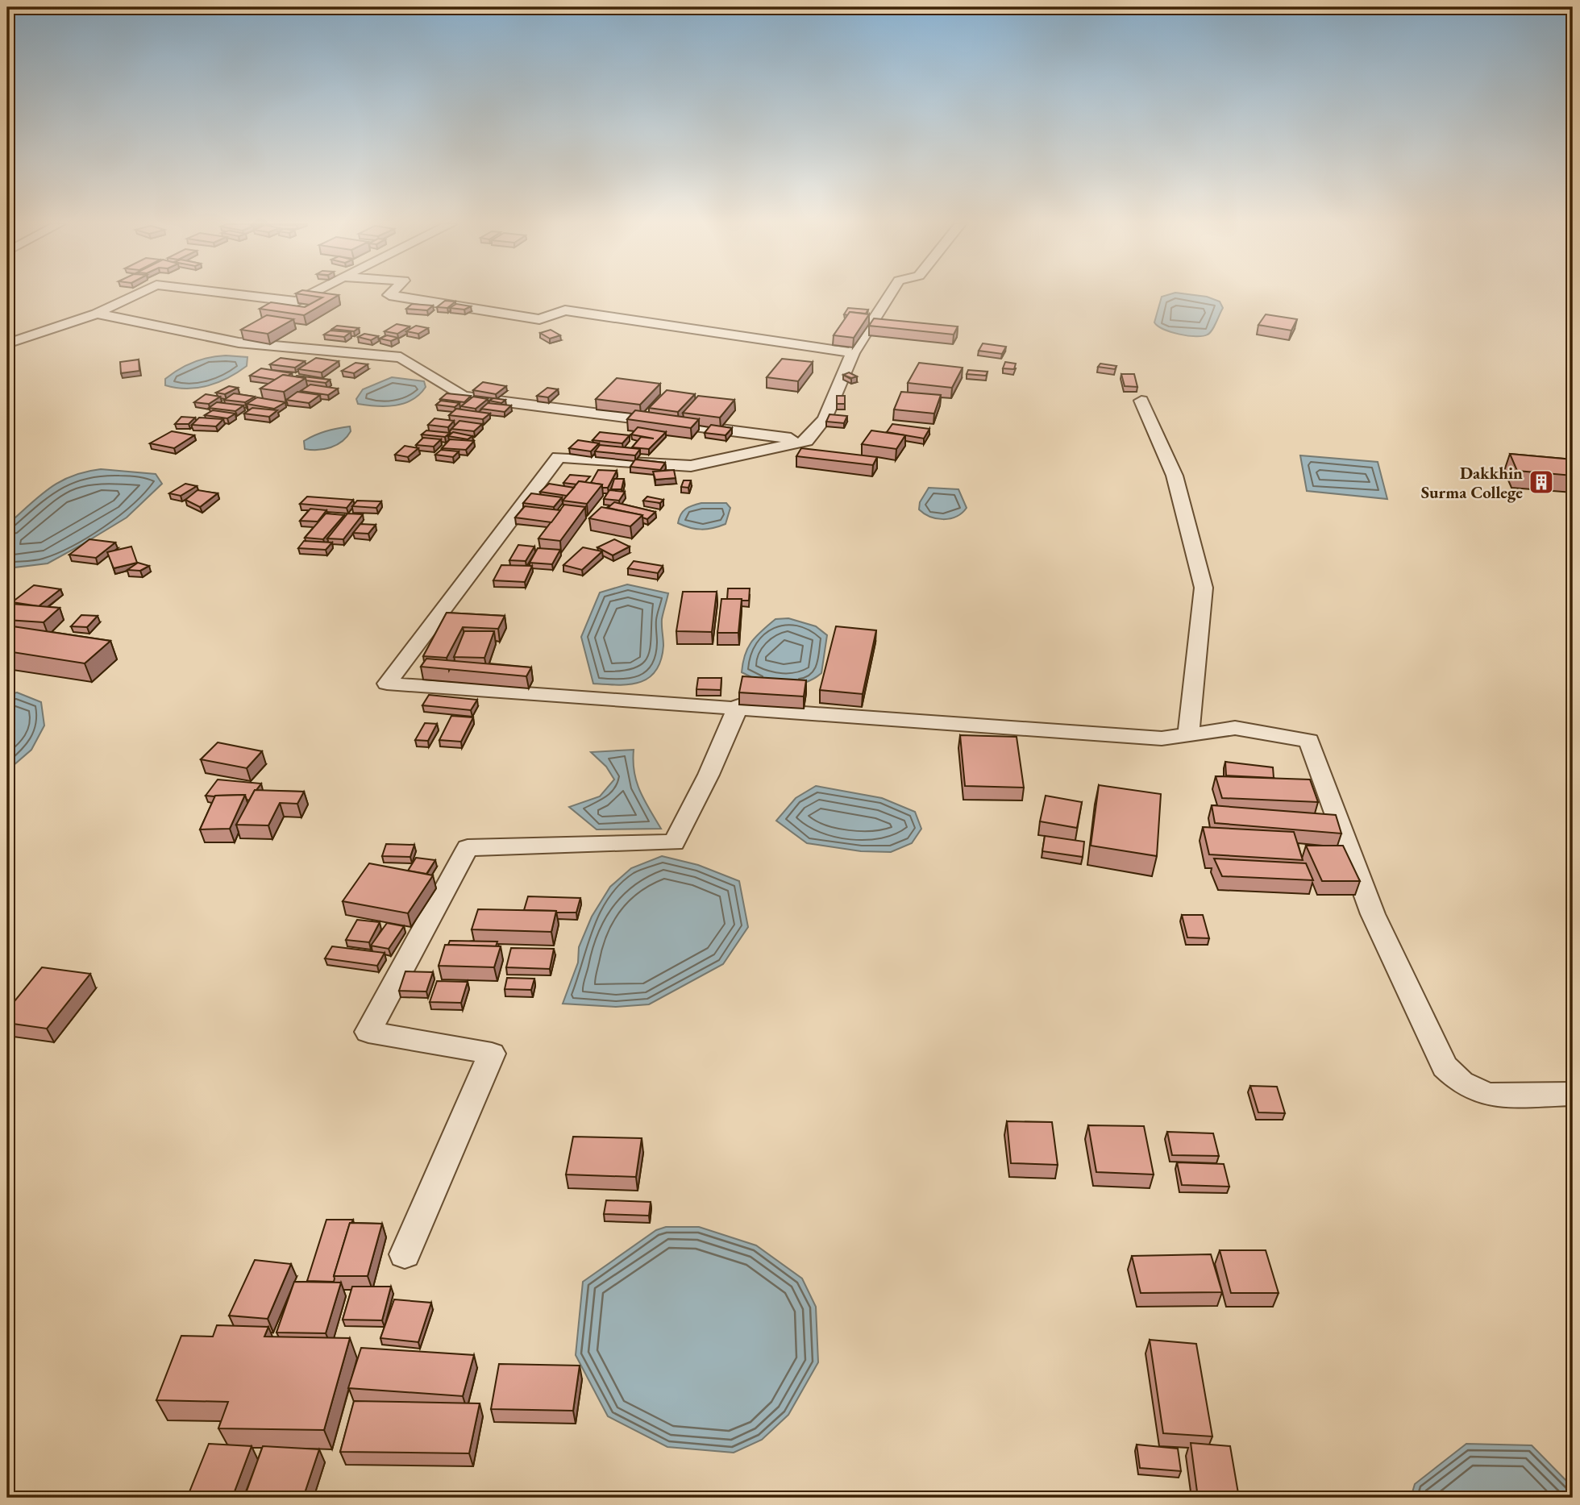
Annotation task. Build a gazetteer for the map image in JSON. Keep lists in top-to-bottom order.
{
  "places": {
    "building": ["Dakkhin Surma College"]
  }
}
